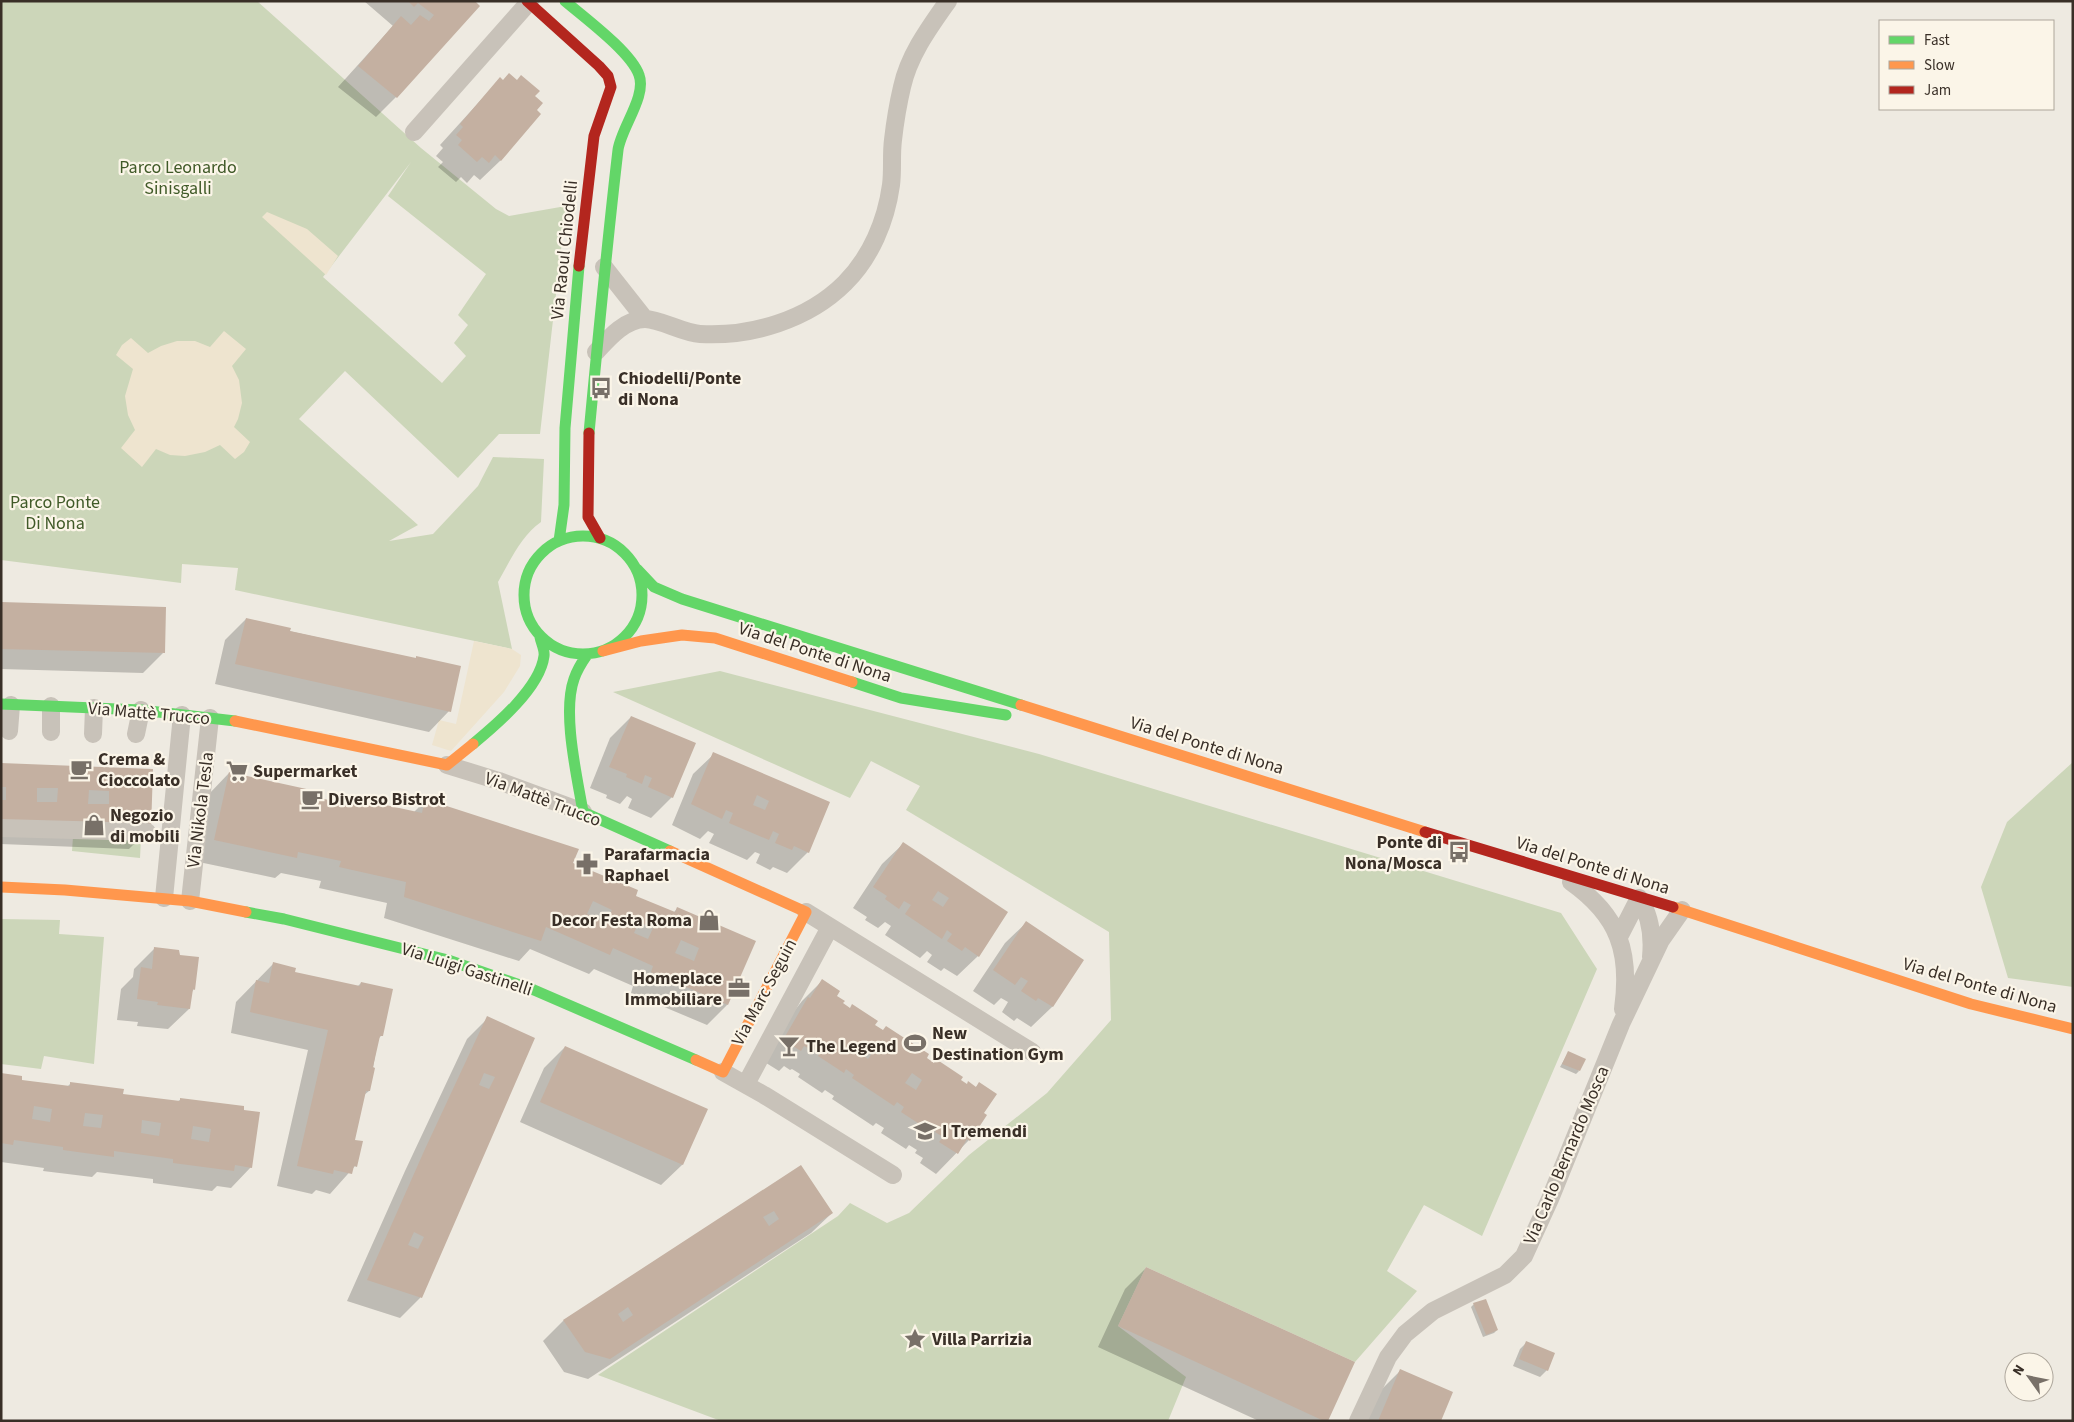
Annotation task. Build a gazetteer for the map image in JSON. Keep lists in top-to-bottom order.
{
  "streets": {
    "main road": [
      "Via Raoul Chiodelli",
      "Via del Ponte di Nona",
      "Via Mattè Trucco",
      "Via Luigi Gastinelli",
      "Via Marc Seguin"
    ],
    "street": ["Via Nikola Tesla", "Via Carlo Bernardo Mosca"]
  },
  "crossings": [
    ["Via Raoul Chiodelli", "Via del Ponte di Nona"],
    ["Via del Ponte di Nona", "Via Carlo Bernardo Mosca"],
    ["Via Mattè Trucco", "Via Nikola Tesla"],
    ["Via Mattè Trucco", "Via Marc Seguin"],
    ["Via Nikola Tesla", "Via Luigi Gastinelli"],
    ["Via Luigi Gastinelli", "Via Marc Seguin"]
  ],
  "parks": ["Parco Leonardo Sinisgalli", "Parco Ponte Di Nona"],
  "places": {
    "bus stop": ["Chiodelli/Ponte di Nona", "Ponte di Nona/Mosca"],
    "cafe": ["Crema & Cioccolato", "Diverso Bistrot"],
    "supermarket": ["Supermarket"],
    "shop": ["Negozio di mobili", "Decor Festa Roma"],
    "pharmacy": ["Parafarmacia Raphael"],
    "office": ["Homeplace Immobiliare"],
    "sports": ["New Destination Gym"],
    "bar": ["The Legend"],
    "school or university": ["I Tremendi"],
    "place": ["Villa Parrizia"]
  },
  "legend": ["Fast", "Slow", "Jam"],
  "north": "top left"
}
